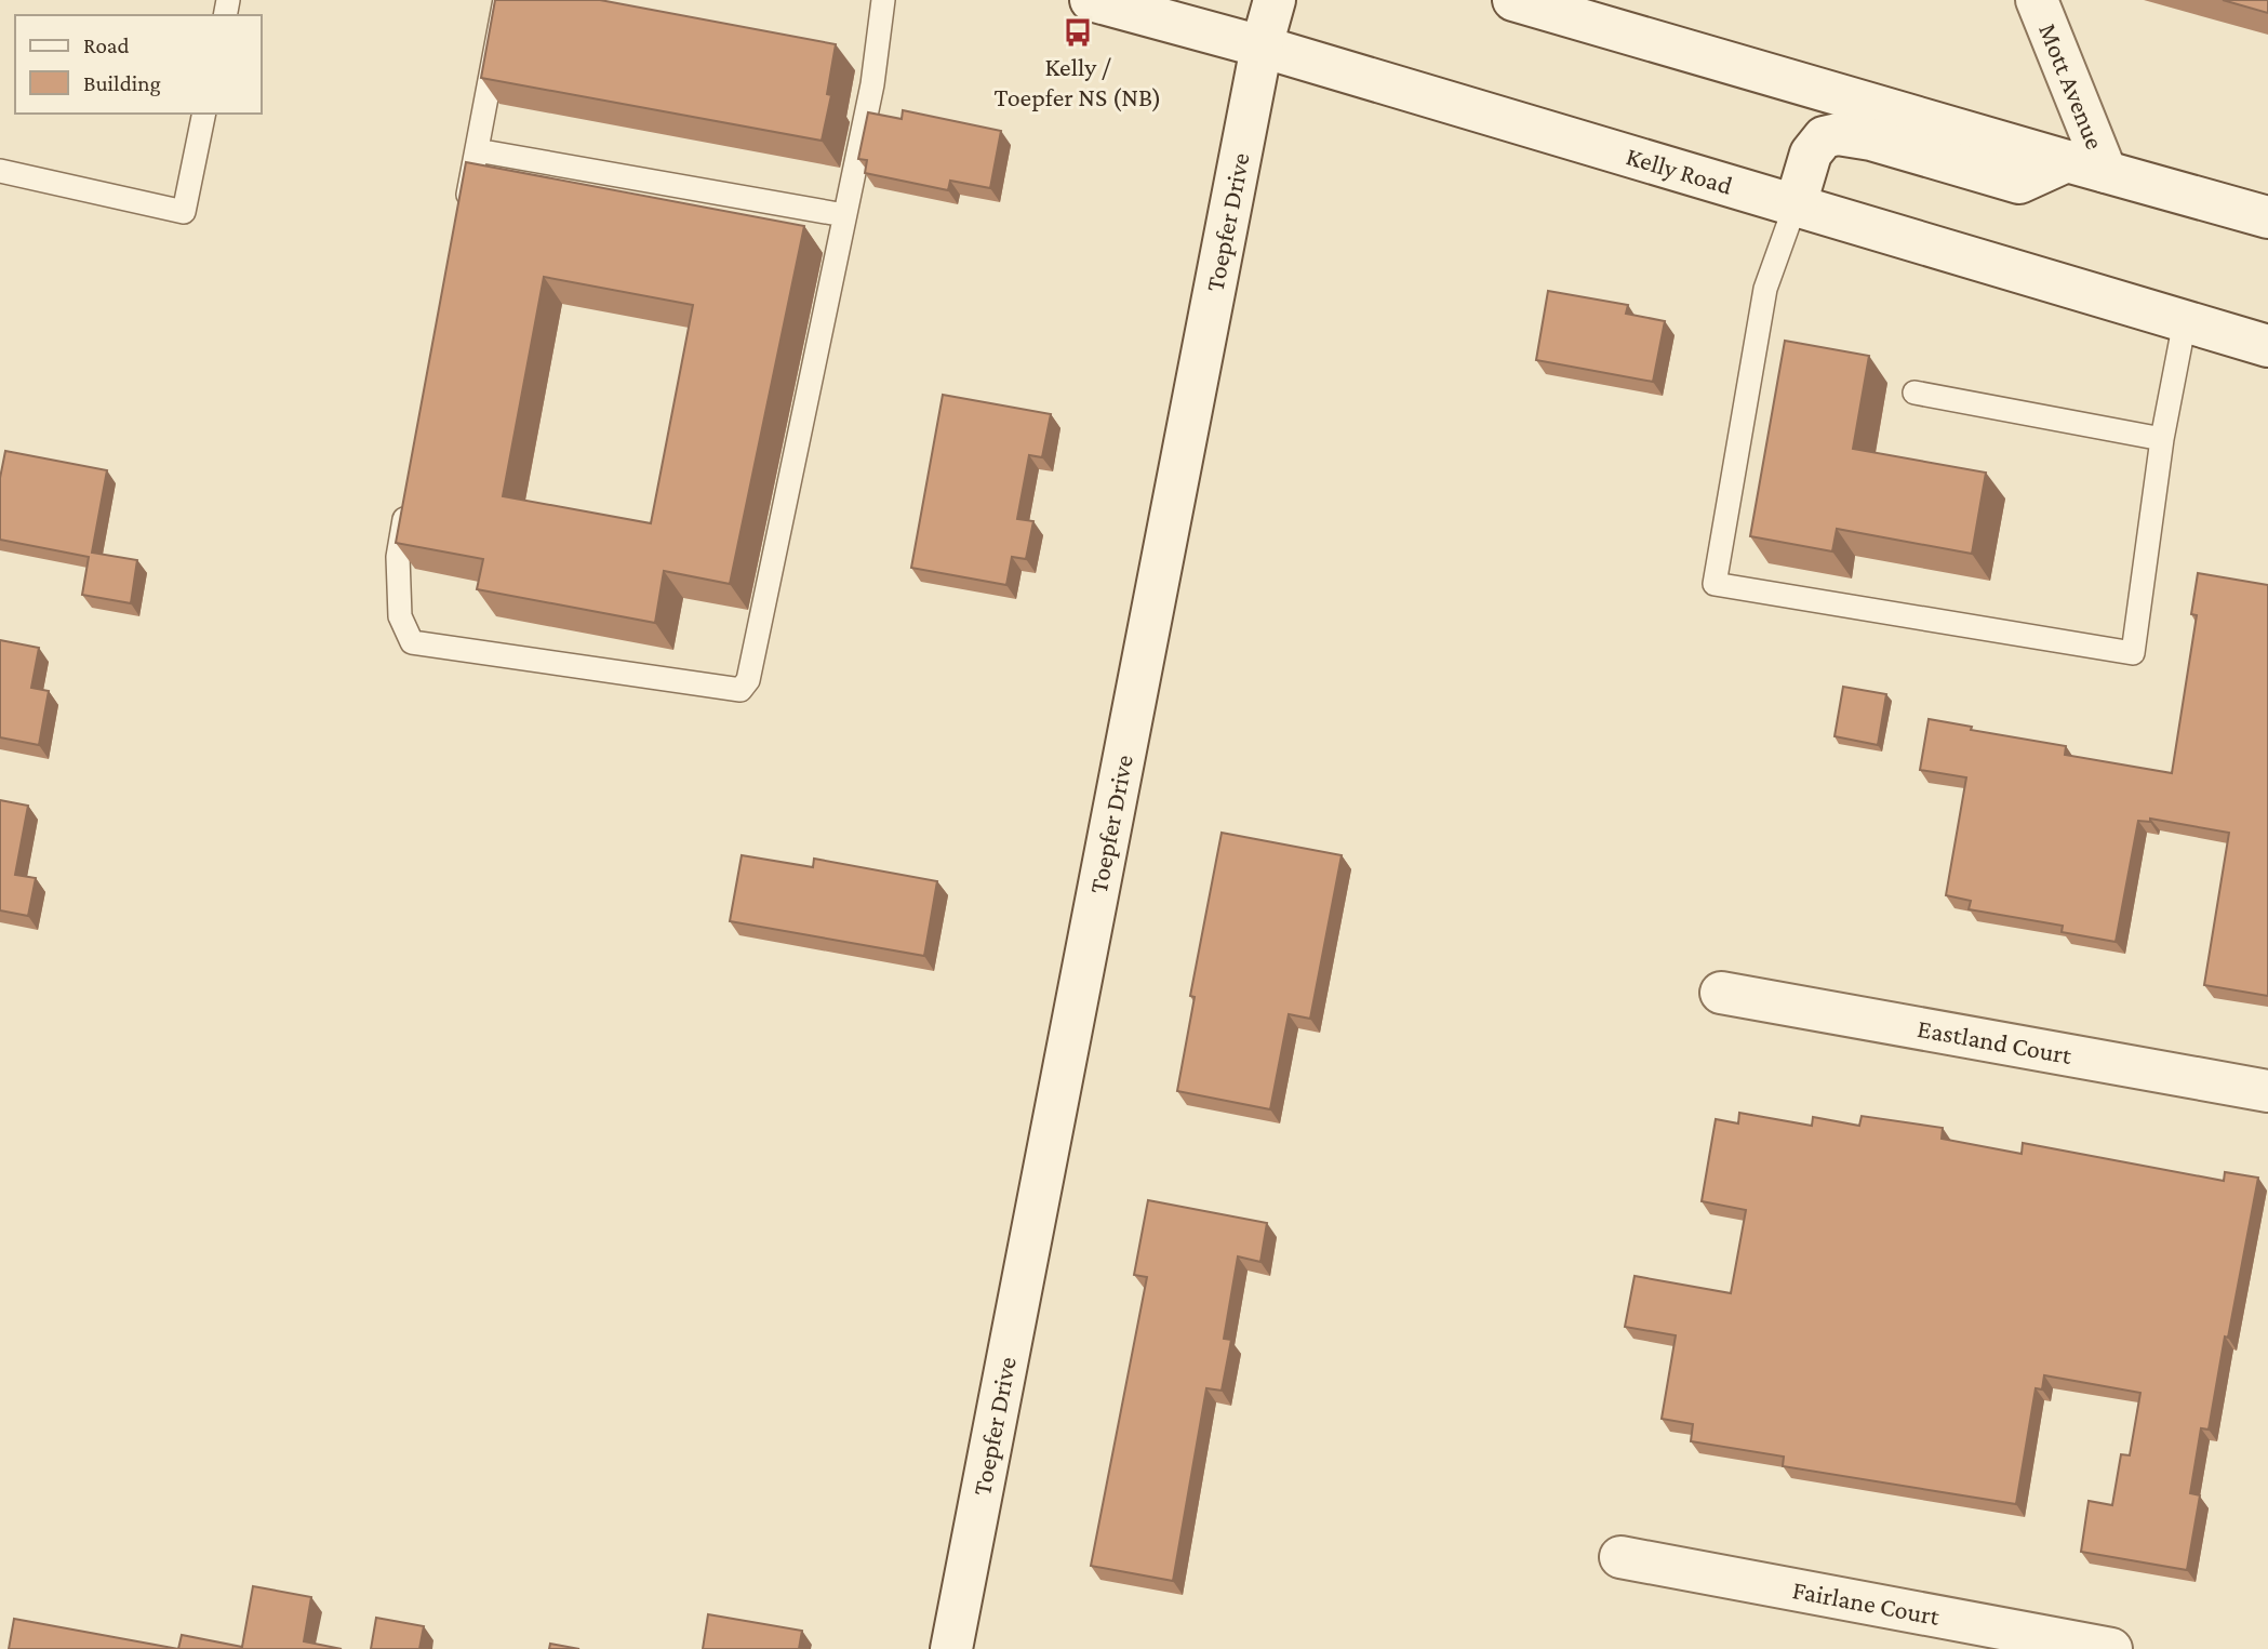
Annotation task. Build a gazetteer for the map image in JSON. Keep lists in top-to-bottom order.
{
  "streets": {
    "street": [
      "Mott Avenue",
      "Kelly Road",
      "Toepfer Drive",
      "Eastland Court",
      "Fairlane Court"
    ]
  },
  "crossings": [
    ["Kelly Road", "Toepfer Drive"]
  ],
  "places": {
    "bus stop": ["Kelly / Toepfer NS (NB)"]
  },
  "legend": ["Road", "Building"]
}
